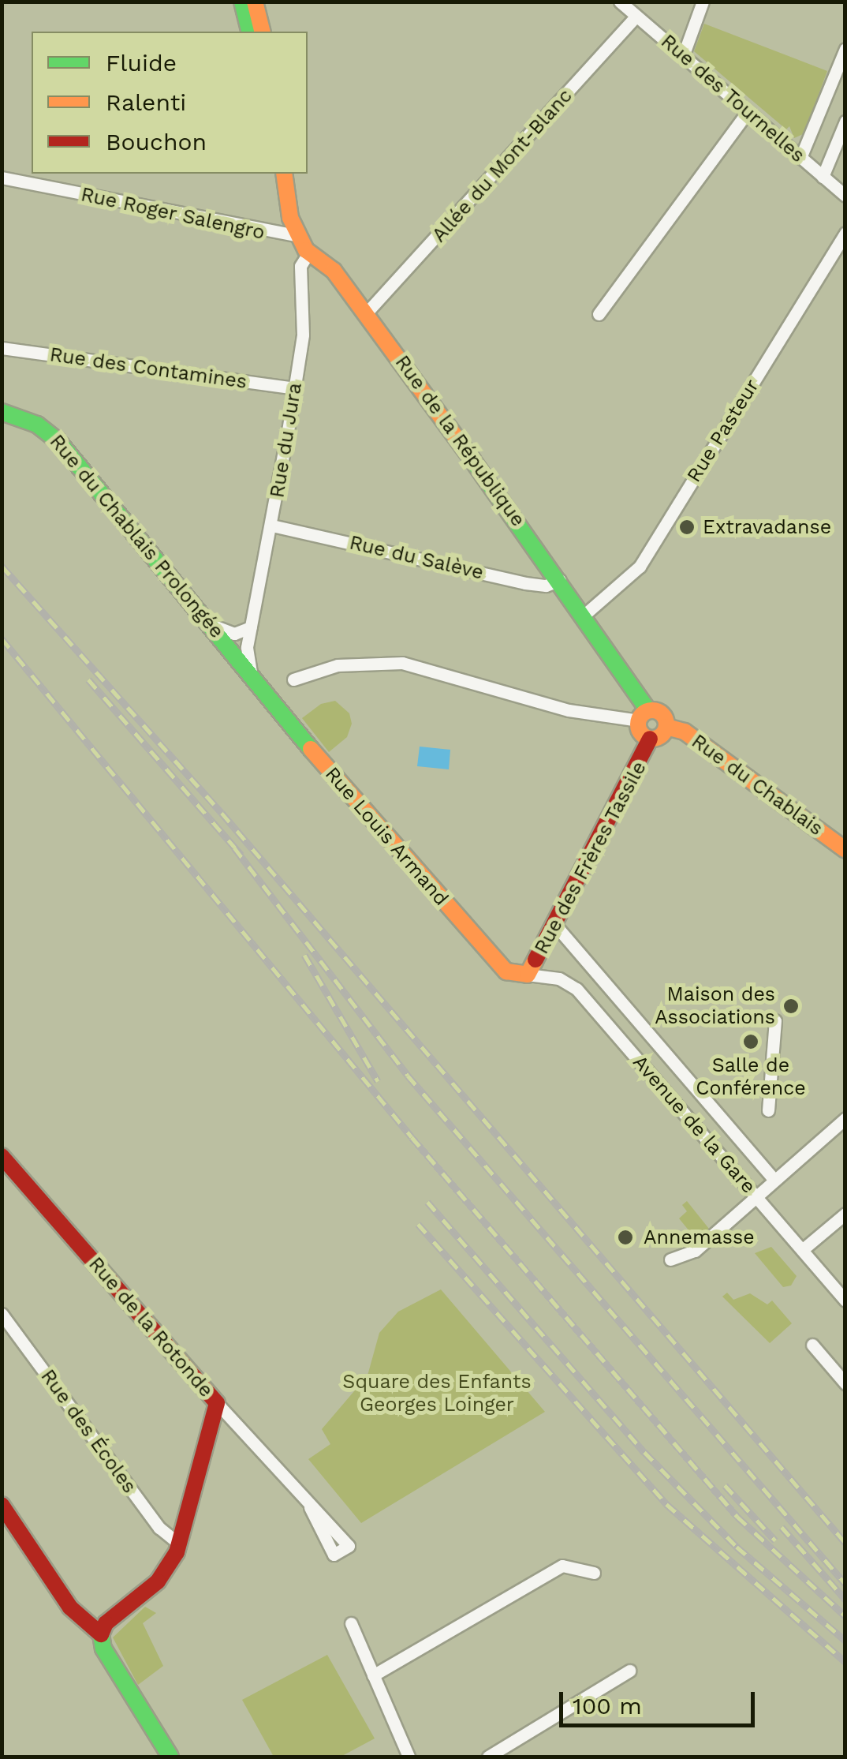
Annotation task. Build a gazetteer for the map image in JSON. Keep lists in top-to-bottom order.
{
  "streets": {
    "street": [
      "Rue des Tournelles",
      "Allée du Mont-Blanc",
      "Rue Roger Salengro",
      "Rue des Contamines",
      "Rue Pasteur",
      "Rue du Jura",
      "Rue de la République",
      "Rue du Chablais Prolongée",
      "Rue du Salève",
      "Rue du Chablais",
      "Rue Louis Armand",
      "Rue des Frères Tassile",
      "Avenue de la Gare",
      "Rue de la Rotonde",
      "Rue des Écoles"
    ]
  },
  "crossings": [
    ["Rue des Tournelles", "Allée du Mont-Blanc"],
    ["Allée du Mont-Blanc", "Rue de la République"],
    ["Rue Roger Salengro", "Rue de la République"],
    ["Rue des Contamines", "Rue du Jura"],
    ["Rue Pasteur", "Rue de la République"],
    ["Rue du Jura", "Rue de la République"],
    ["Rue du Jura", "Rue du Chablais Prolongée"],
    ["Rue du Jura", "Rue du Salève"],
    ["Rue du Jura", "Rue Louis Armand"],
    ["Rue de la République", "Rue du Salève"],
    ["Rue de la République", "Rue du Chablais"],
    ["Rue de la République", "Rue des Frères Tassile"],
    ["Rue du Chablais Prolongée", "Rue Louis Armand"],
    ["Rue du Chablais", "Rue des Frères Tassile"],
    ["Rue Louis Armand", "Rue des Frères Tassile"],
    ["Rue Louis Armand", "Avenue de la Gare"],
    ["Rue des Frères Tassile", "Avenue de la Gare"],
    ["Rue de la Rotonde", "Rue des Écoles"]
  ],
  "parks": ["Square des Enfants Georges Loinger"],
  "places": [
    "Extravadanse",
    "Maison des Associations",
    "Salle de Conférence",
    "Annemasse"
  ],
  "legend": ["Fluide", "Ralenti", "Bouchon"],
  "scale_bar": "100 m"
}
